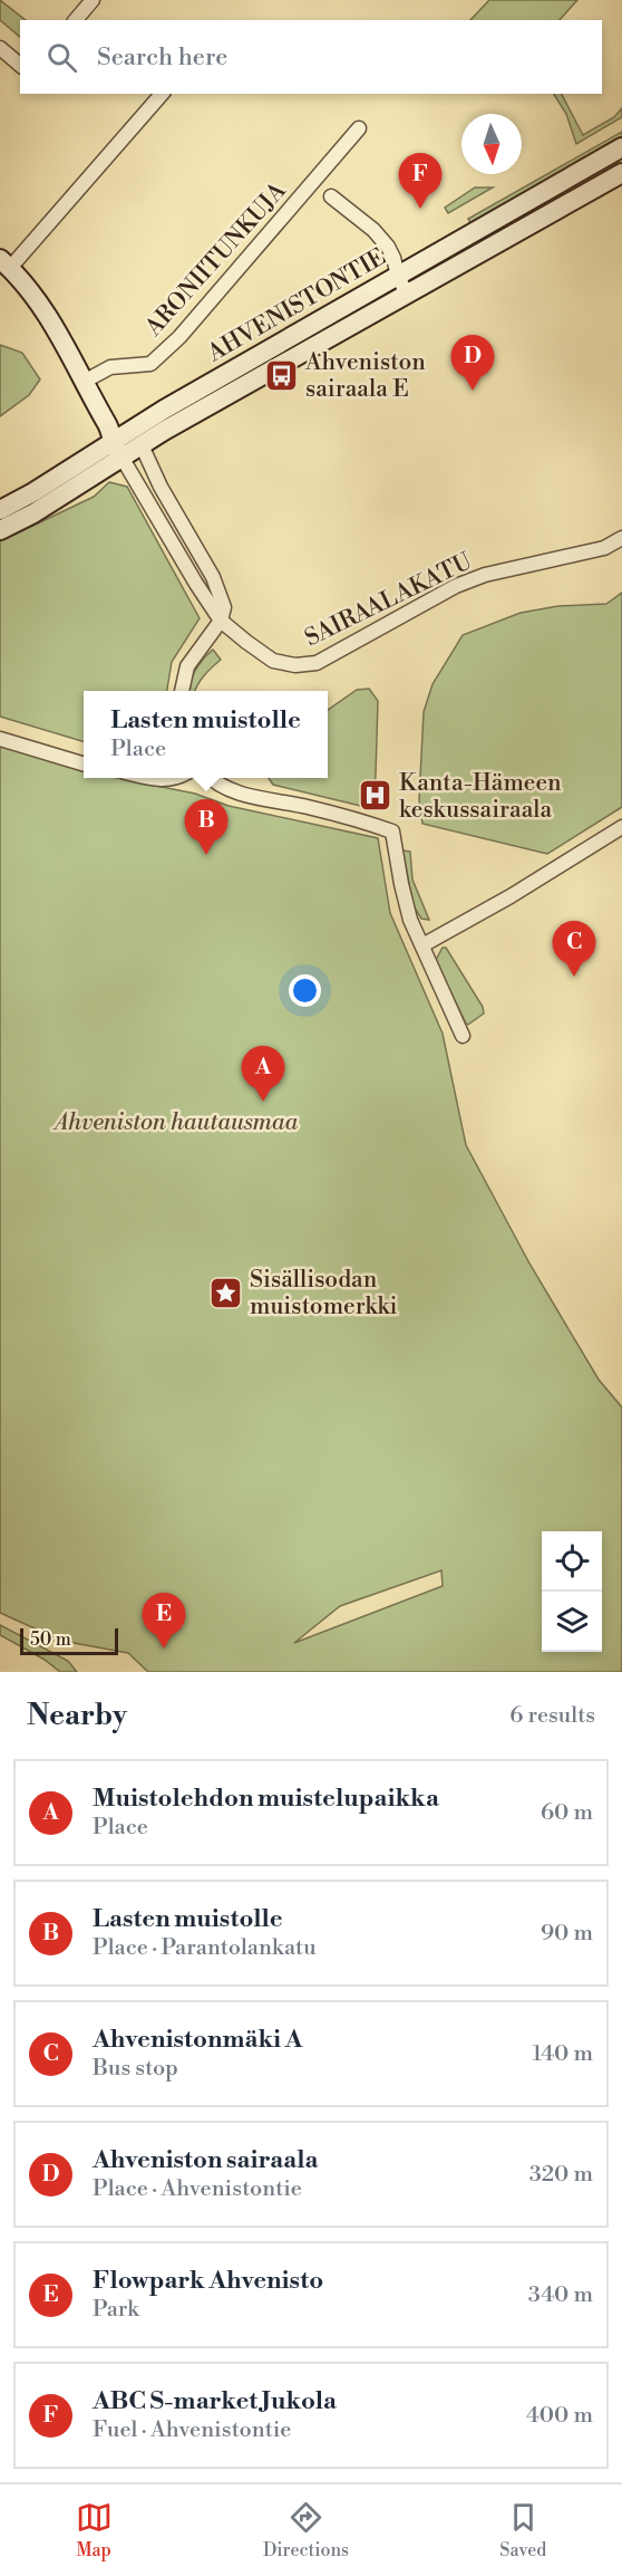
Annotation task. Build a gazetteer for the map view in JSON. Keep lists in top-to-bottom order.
{
  "streets": {
    "main road": ["AHVENISTONTIE"],
    "street": ["ARONIITUNKUJA", "SAIRAALAKATU"]
  },
  "crossings": [
    ["AHVENISTONTIE", "SAIRAALAKATU"]
  ],
  "parks": ["Ahveniston hautausmaa"],
  "places": {
    "bus stop": ["Ahveniston sairaala E"],
    "hospital": ["Kanta-Hämeen keskussairaala"],
    "place": ["Sisällisodan muistomerkki"]
  },
  "scale_bar": "50 m",
  "north": "bottom",
  "page": {
    "search": "Search here",
    "pins": [
      "F",
      "D",
      "B",
      "C",
      "A",
      "E"
    ],
    "popup": ["Lasten muistolle", "Place"],
    "scale": "50 m",
    "heading": ["Nearby", "6 results"],
    "list": [
      {
        "mark": "A",
        "name": "Muistolehdon muistelupaikka",
        "note": "Place",
        "value": "60 m"
      },
      {
        "mark": "B",
        "name": "Lasten muistolle",
        "note": "Place · Parantolankatu",
        "value": "90 m"
      },
      {
        "mark": "C",
        "name": "Ahvenistonmäki A",
        "note": "Bus stop",
        "value": "140 m"
      },
      {
        "mark": "D",
        "name": "Ahveniston sairaala",
        "note": "Place · Ahvenistontie",
        "value": "320 m"
      },
      {
        "mark": "E",
        "name": "Flowpark Ahvenisto",
        "note": "Park",
        "value": "340 m"
      },
      {
        "mark": "F",
        "name": "ABC S-market Jukola",
        "note": "Fuel · Ahvenistontie",
        "value": "400 m"
      }
    ],
    "nav": ["Map", "Directions", "Saved"]
  }
}
